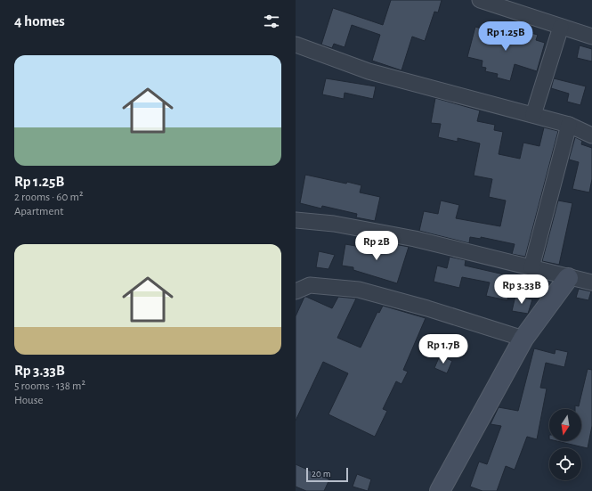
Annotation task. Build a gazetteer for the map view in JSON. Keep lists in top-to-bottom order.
{
  "scale_bar": "20 m",
  "north": "bottom",
  "page": {
    "heading": "4 homes",
    "price": [
      "Rp 1.25B",
      "Rp 2B",
      "Rp 3.33B",
      "Rp 1.7B"
    ],
    "list": [
      {
        "name": "Rp 1.25B",
        "note": "2 rooms · 60 m² · Apartment"
      },
      {
        "name": "Rp 3.33B",
        "note": "5 rooms · 138 m² · House"
      }
    ],
    "scale": "20 m"
  }
}
